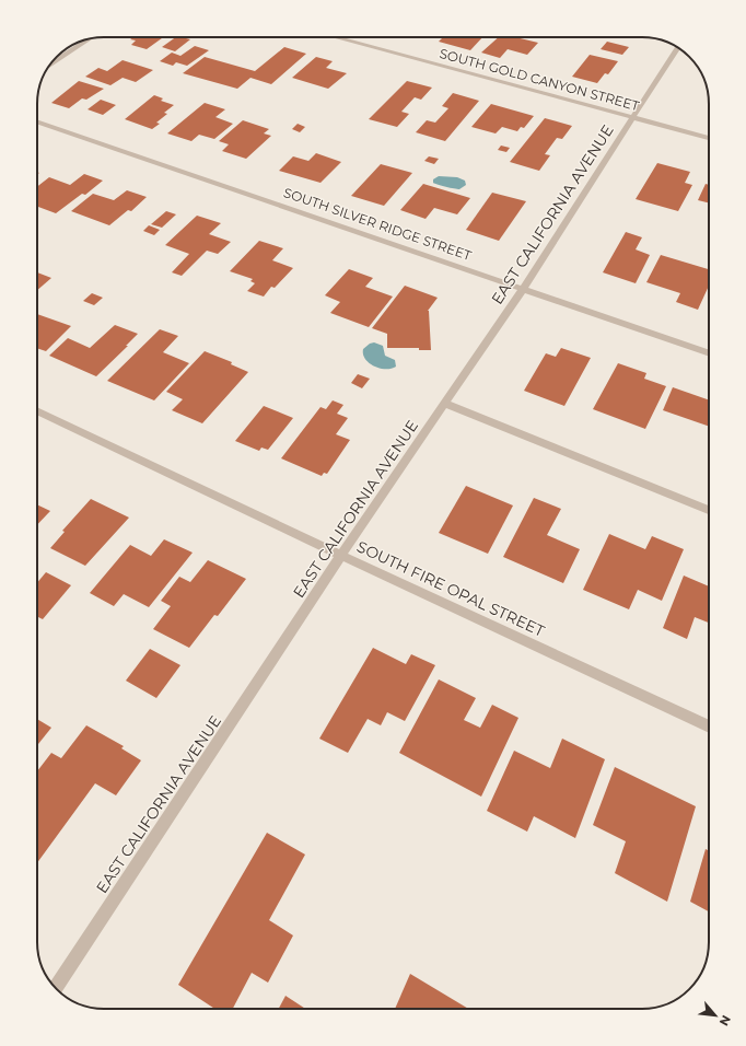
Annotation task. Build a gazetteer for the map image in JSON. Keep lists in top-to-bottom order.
{
  "streets": {
    "street": [
      "SOUTH GOLD CANYON STREET",
      "EAST CALIFORNIA AVENUE",
      "SOUTH SILVER RIDGE STREET",
      "SOUTH FIRE OPAL STREET"
    ]
  },
  "crossings": [
    ["SOUTH GOLD CANYON STREET", "EAST CALIFORNIA AVENUE"],
    ["EAST CALIFORNIA AVENUE", "SOUTH SILVER RIDGE STREET"],
    ["EAST CALIFORNIA AVENUE", "SOUTH FIRE OPAL STREET"]
  ],
  "north": "bottom right"
}
